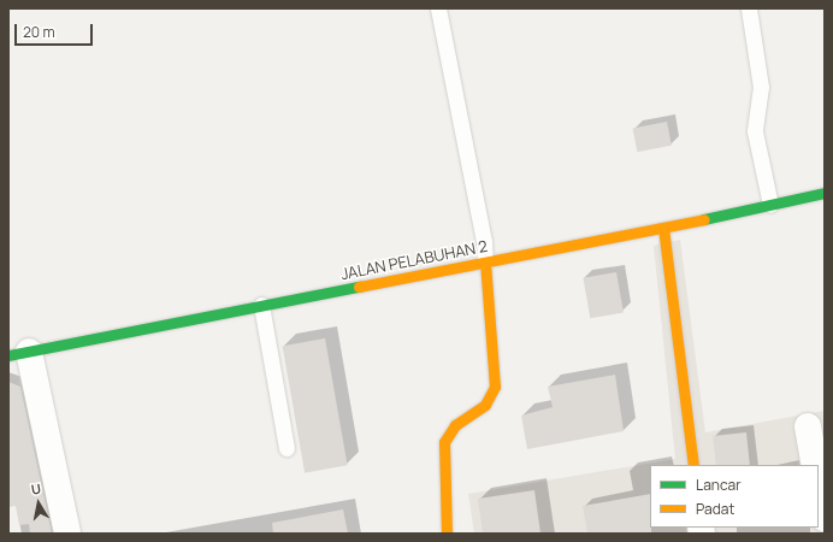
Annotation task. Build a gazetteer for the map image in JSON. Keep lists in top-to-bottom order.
{
  "streets": {
    "main road": ["JALAN PELABUHAN 2"]
  },
  "legend": ["Lancar", "Padat"],
  "scale_bar": "20 m",
  "north": "top"
}
